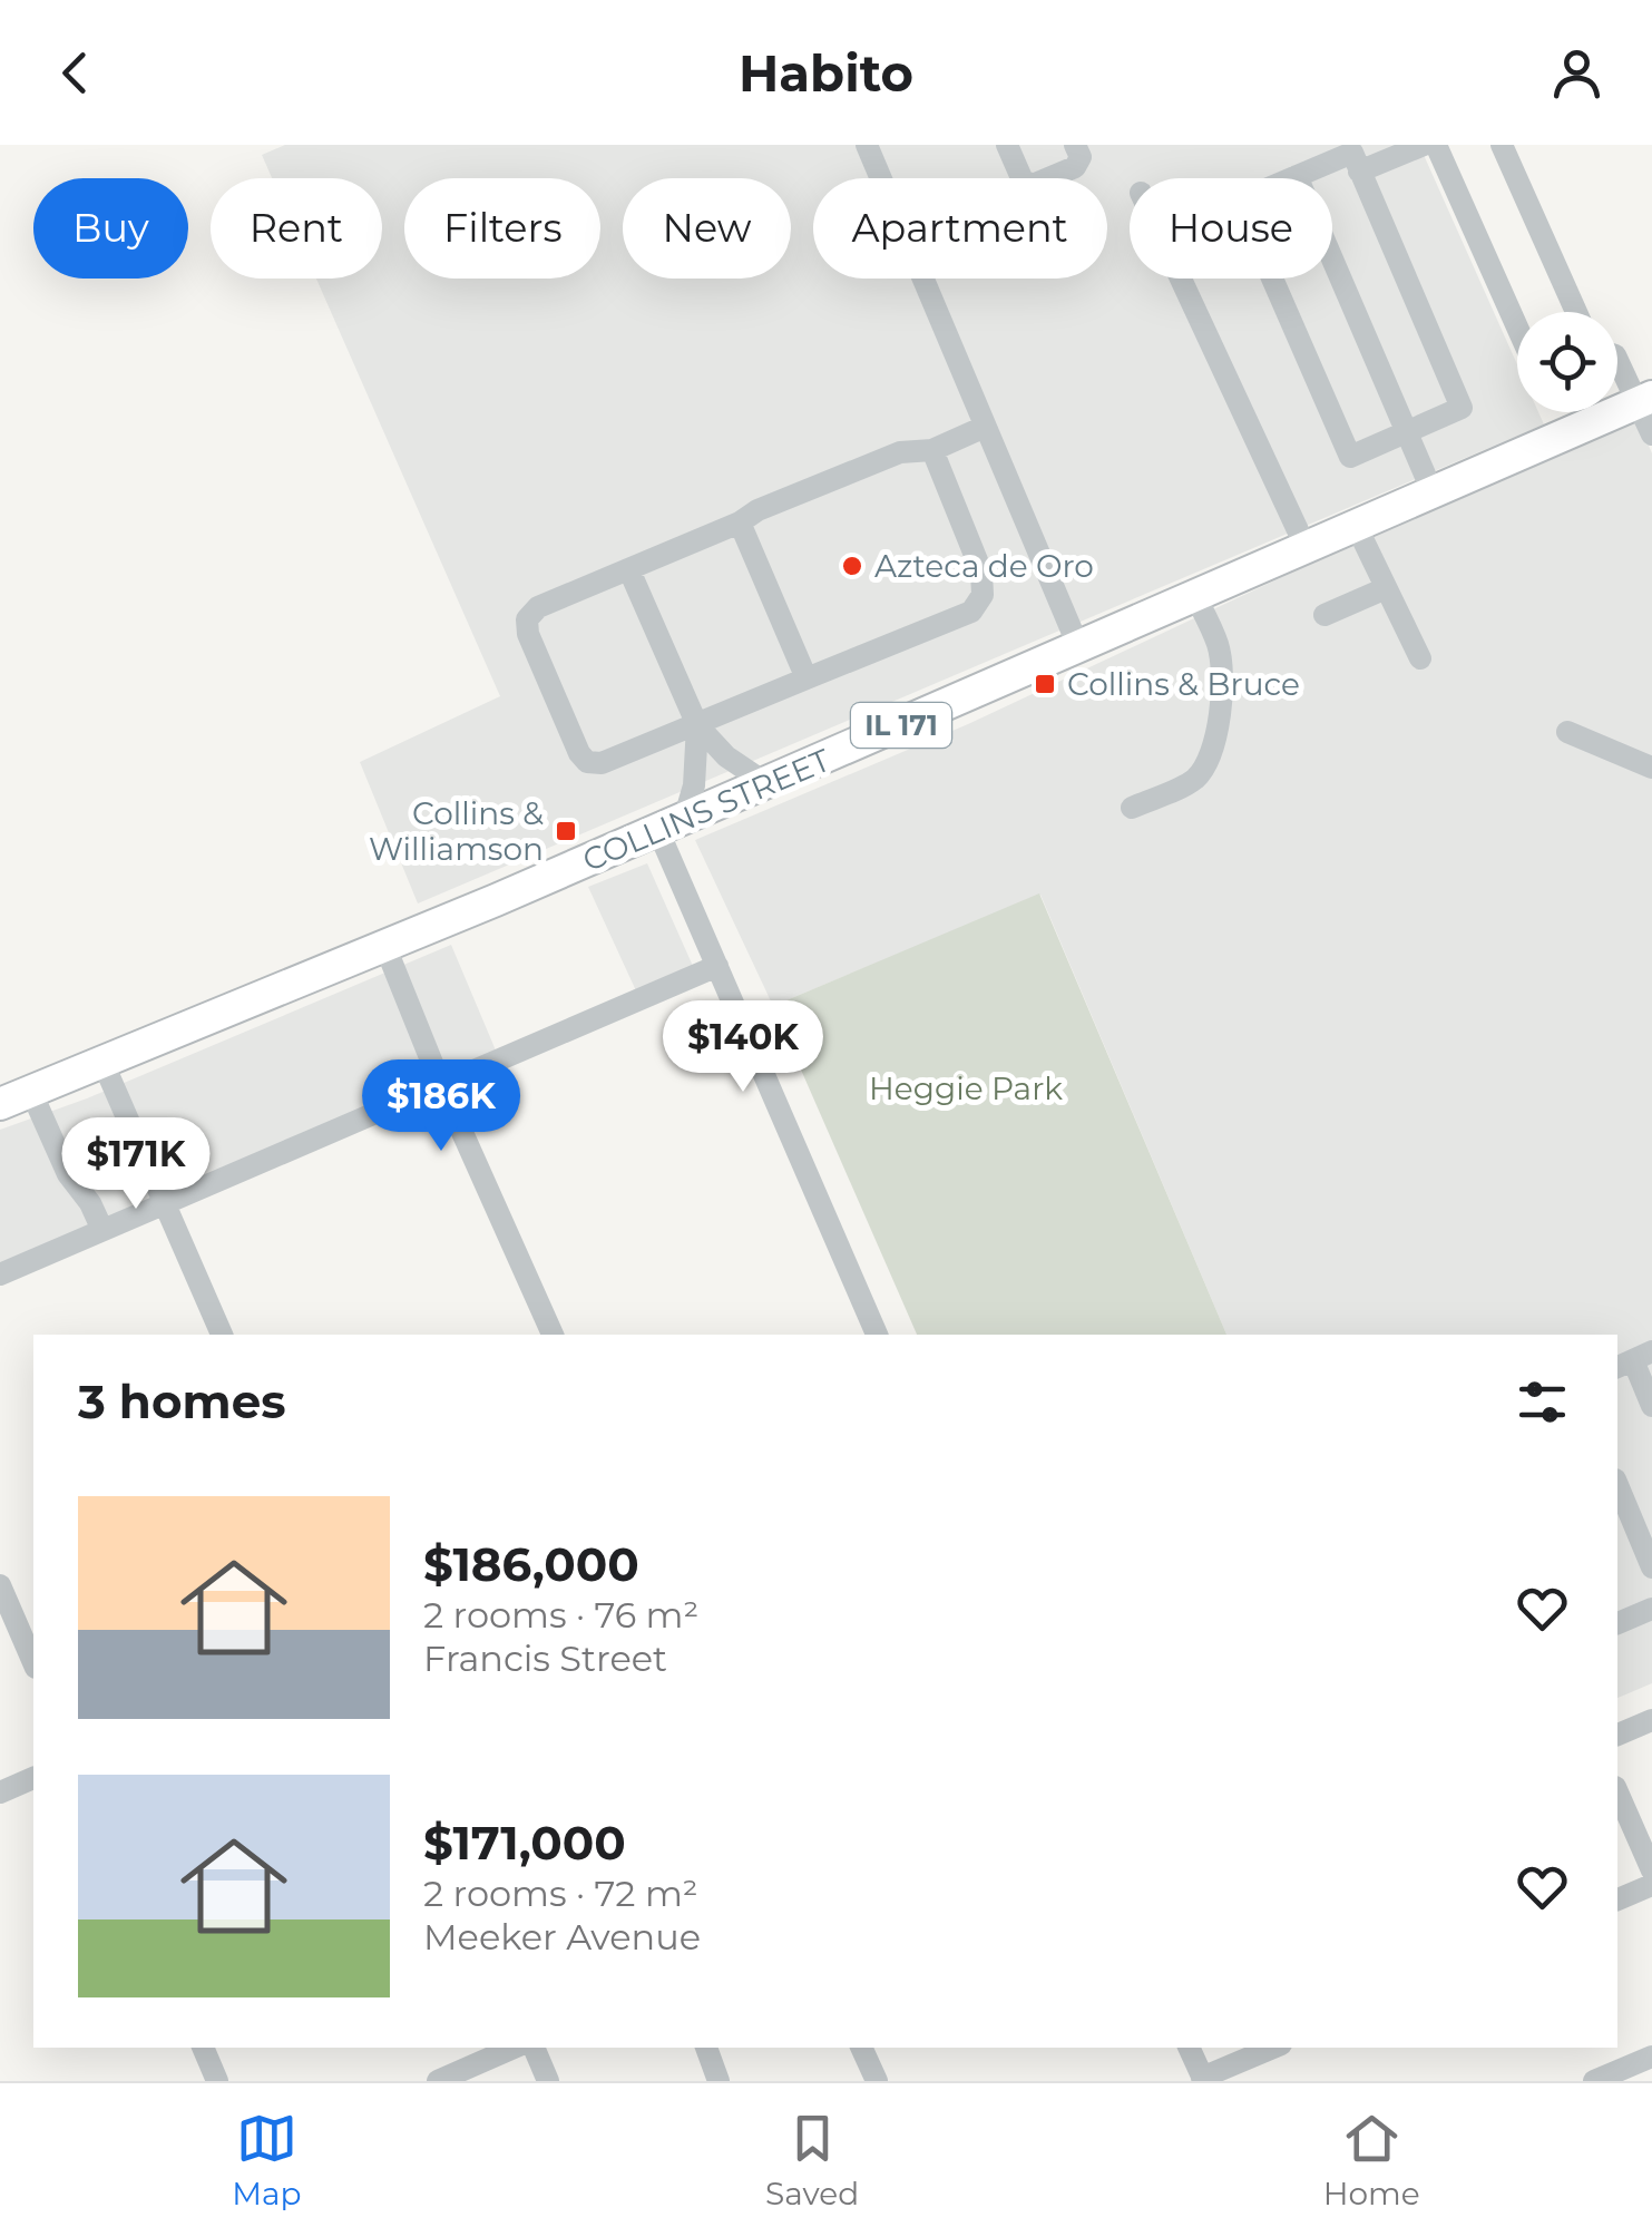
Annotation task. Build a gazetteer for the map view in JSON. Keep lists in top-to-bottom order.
{
  "streets": {
    "main road": ["IL 171", "COLLINS STREET"]
  },
  "parks": ["Heggie Park"],
  "places": {
    "other": ["Azteca de Oro"],
    "transit": ["Collins & Bruce", "Collins & Williamson"]
  },
  "page": {
    "header": "Habito",
    "chip": [
      "Buy",
      "Rent",
      "Filters",
      "New",
      "Apartment",
      "House"
    ],
    "price": ["$140K", "$186K", "$171K"],
    "heading": "3 homes",
    "list": [
      {
        "name": "$186,000",
        "note": "2 rooms · 76 m² · Francis Street"
      },
      {
        "name": "$171,000",
        "note": "2 rooms · 72 m² · Meeker Avenue"
      }
    ],
    "tabs": ["Map", "Saved", "Home"]
  }
}
